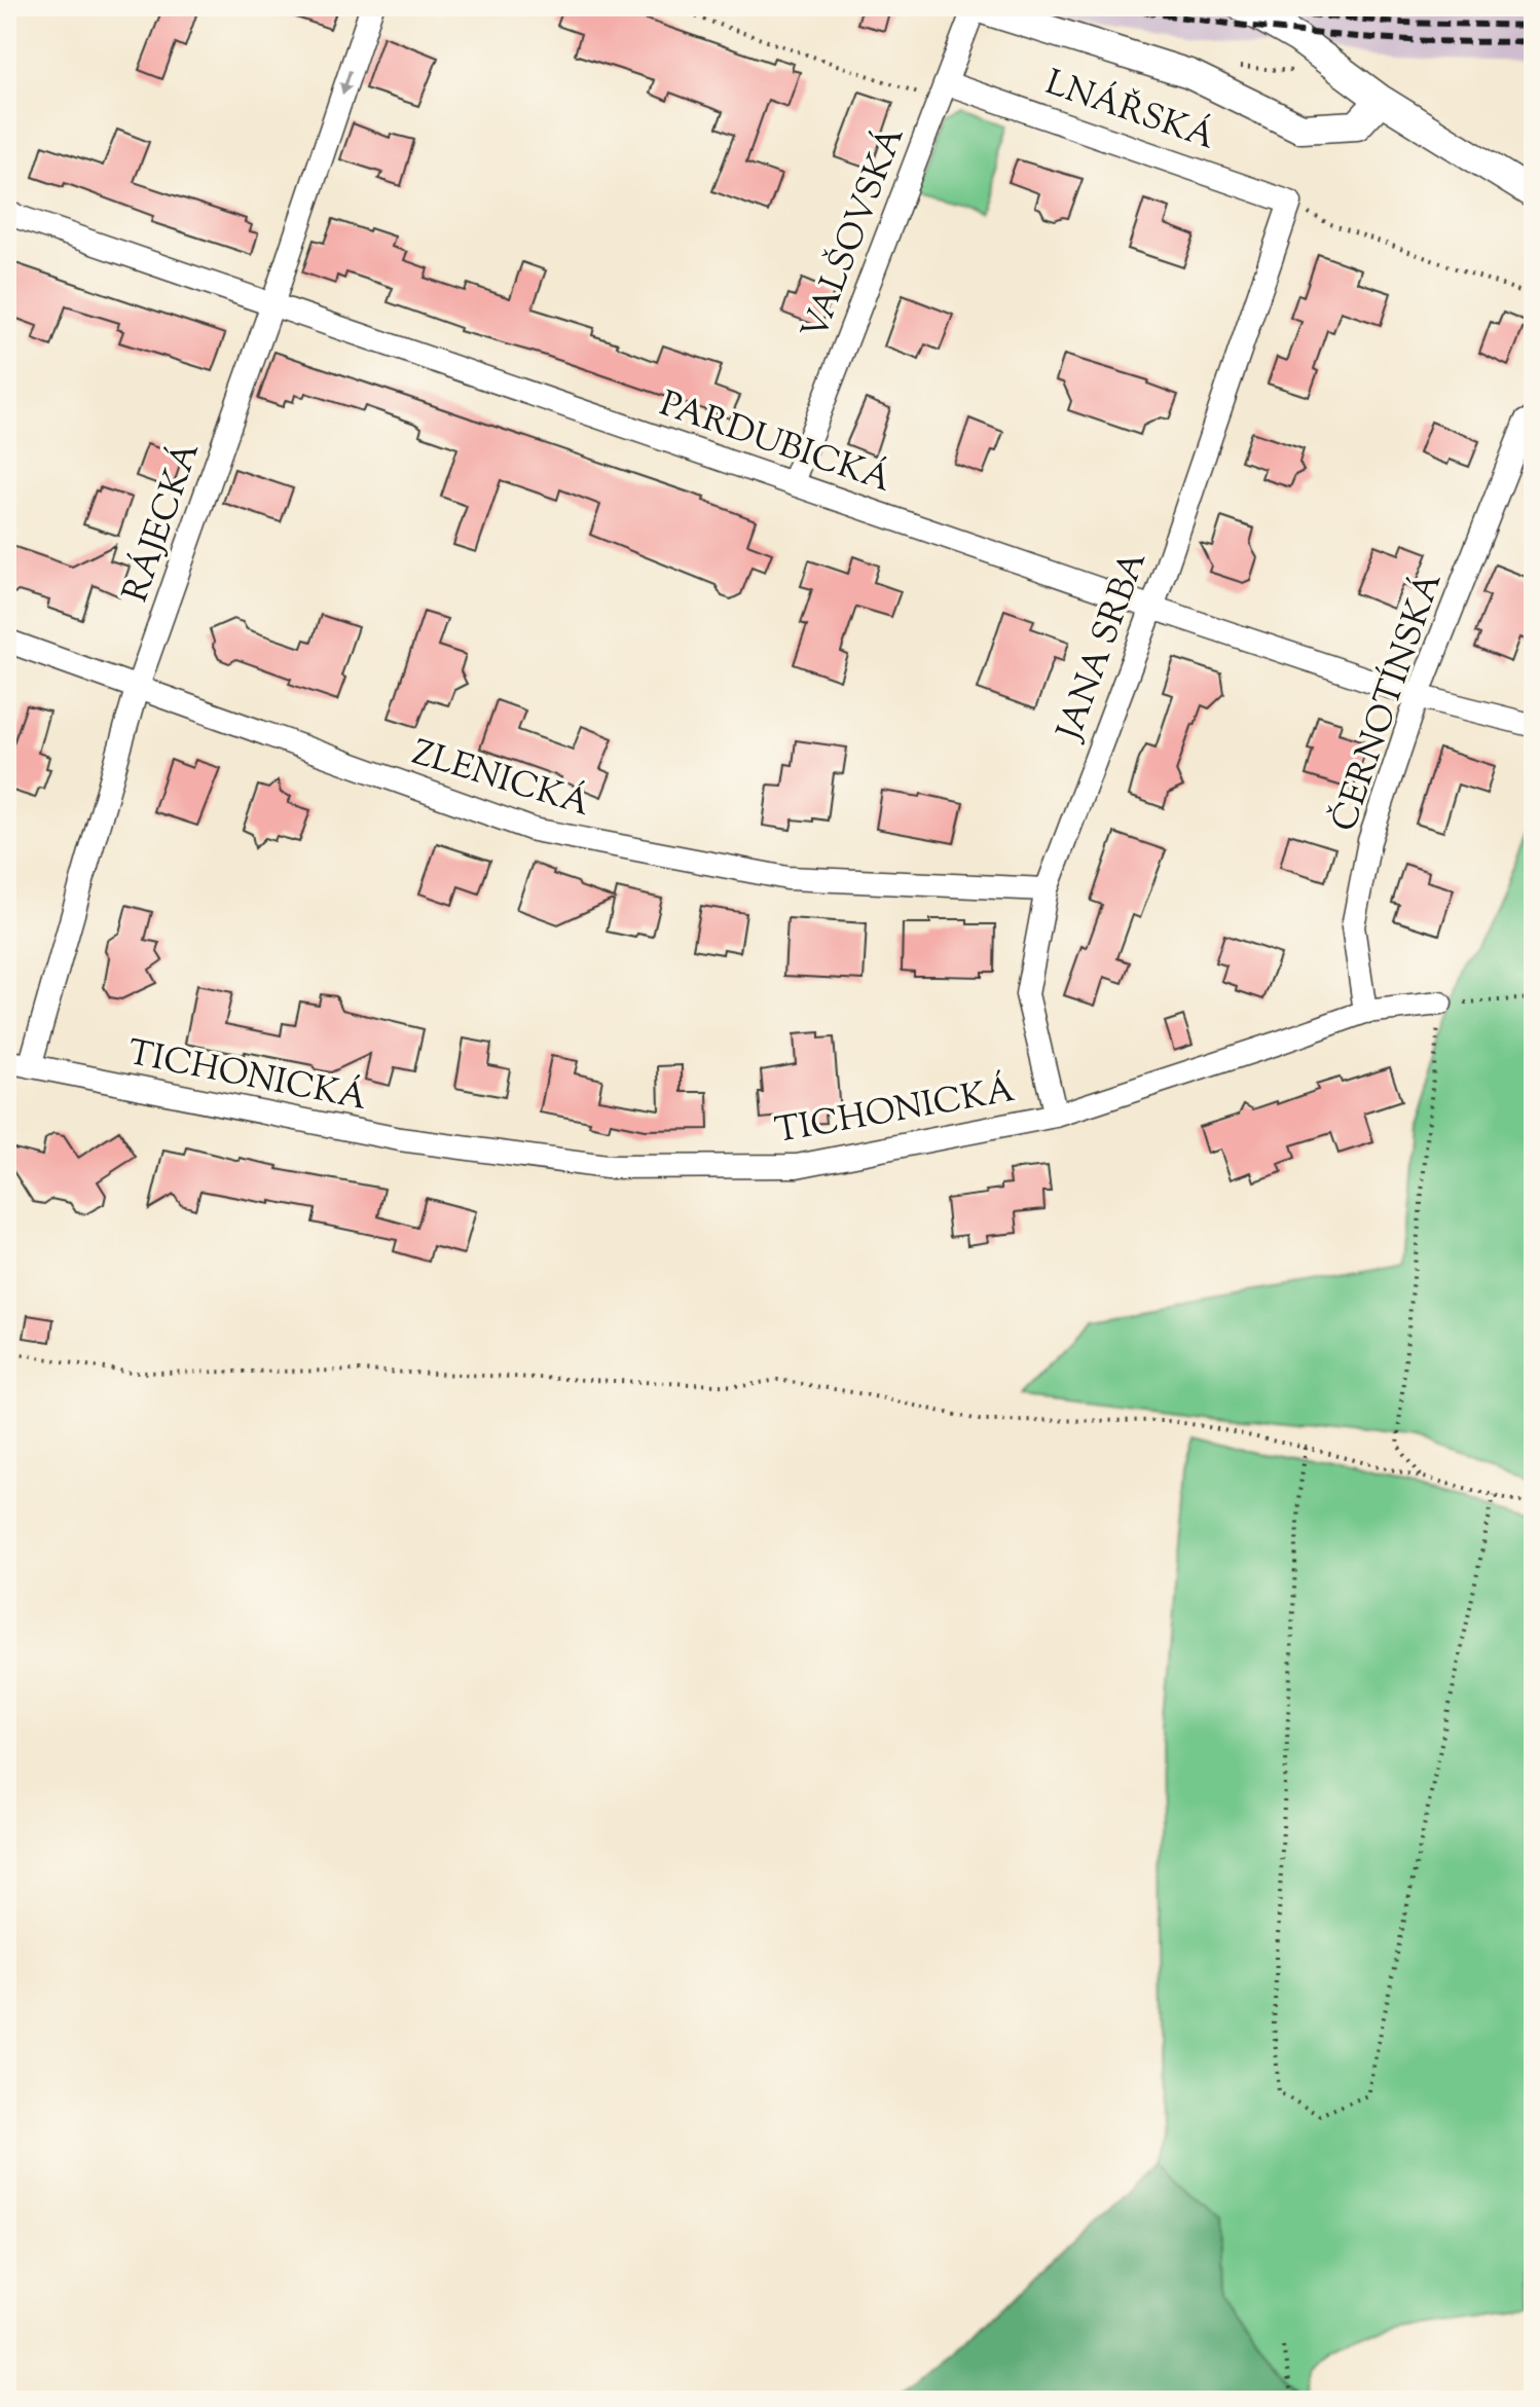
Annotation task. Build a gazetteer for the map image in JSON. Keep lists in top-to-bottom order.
{
  "streets": {
    "street": [
      "LNÁŘSKÁ",
      "VALŠOVSKÁ",
      "PARDUBICKÁ",
      "RÁJECKÁ",
      "JANA SRBA",
      "ČERNOTÍNSKÁ",
      "ZLENICKÁ",
      "TICHONICKÁ"
    ]
  },
  "crossings": [
    ["LNÁŘSKÁ", "VALŠOVSKÁ"],
    ["LNÁŘSKÁ", "JANA SRBA"],
    ["VALŠOVSKÁ", "PARDUBICKÁ"],
    ["PARDUBICKÁ", "RÁJECKÁ"],
    ["PARDUBICKÁ", "JANA SRBA"],
    ["PARDUBICKÁ", "ČERNOTÍNSKÁ"],
    ["RÁJECKÁ", "ZLENICKÁ"],
    ["RÁJECKÁ", "TICHONICKÁ"],
    ["JANA SRBA", "ZLENICKÁ"],
    ["JANA SRBA", "TICHONICKÁ"],
    ["ČERNOTÍNSKÁ", "TICHONICKÁ"]
  ]
}
